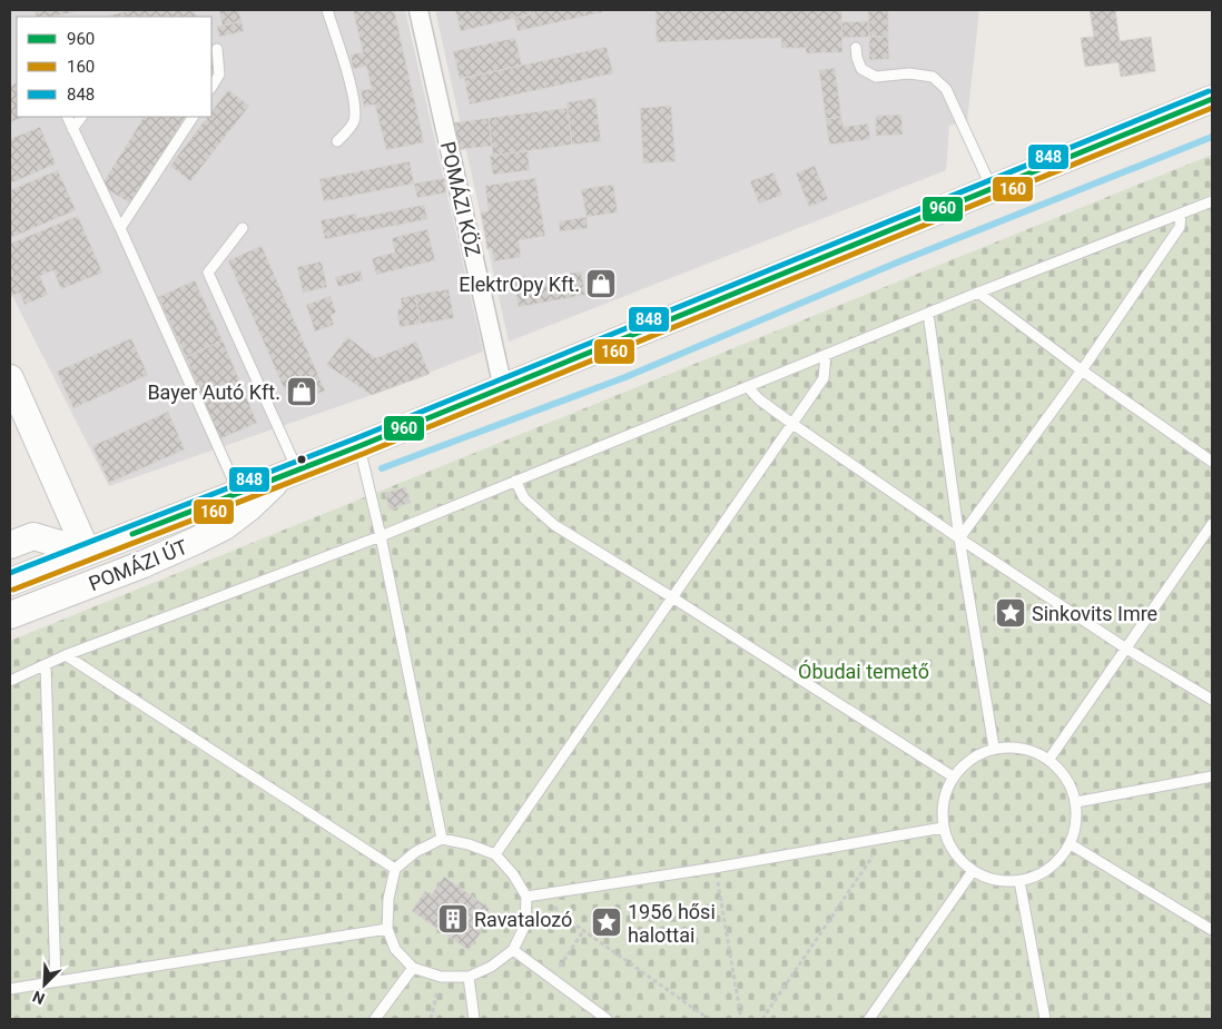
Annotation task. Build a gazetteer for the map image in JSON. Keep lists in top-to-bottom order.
{
  "streets": {
    "street": ["POMÁZI KÖZ", "POMÁZI ÚT"]
  },
  "crossings": [
    ["POMÁZI KÖZ", "POMÁZI ÚT"]
  ],
  "parks": ["Óbudai temető"],
  "places": {
    "shop": ["ElektrOpy Kft.", "Bayer Autó Kft."],
    "place": ["Sinkovits Imre", "1956 hősi halottai"],
    "building": ["Ravatalozó"]
  },
  "lines": ["transit line 848", "transit line 960", "transit line 160"],
  "legend": ["960", "160", "848"],
  "north": "bottom left"
}
